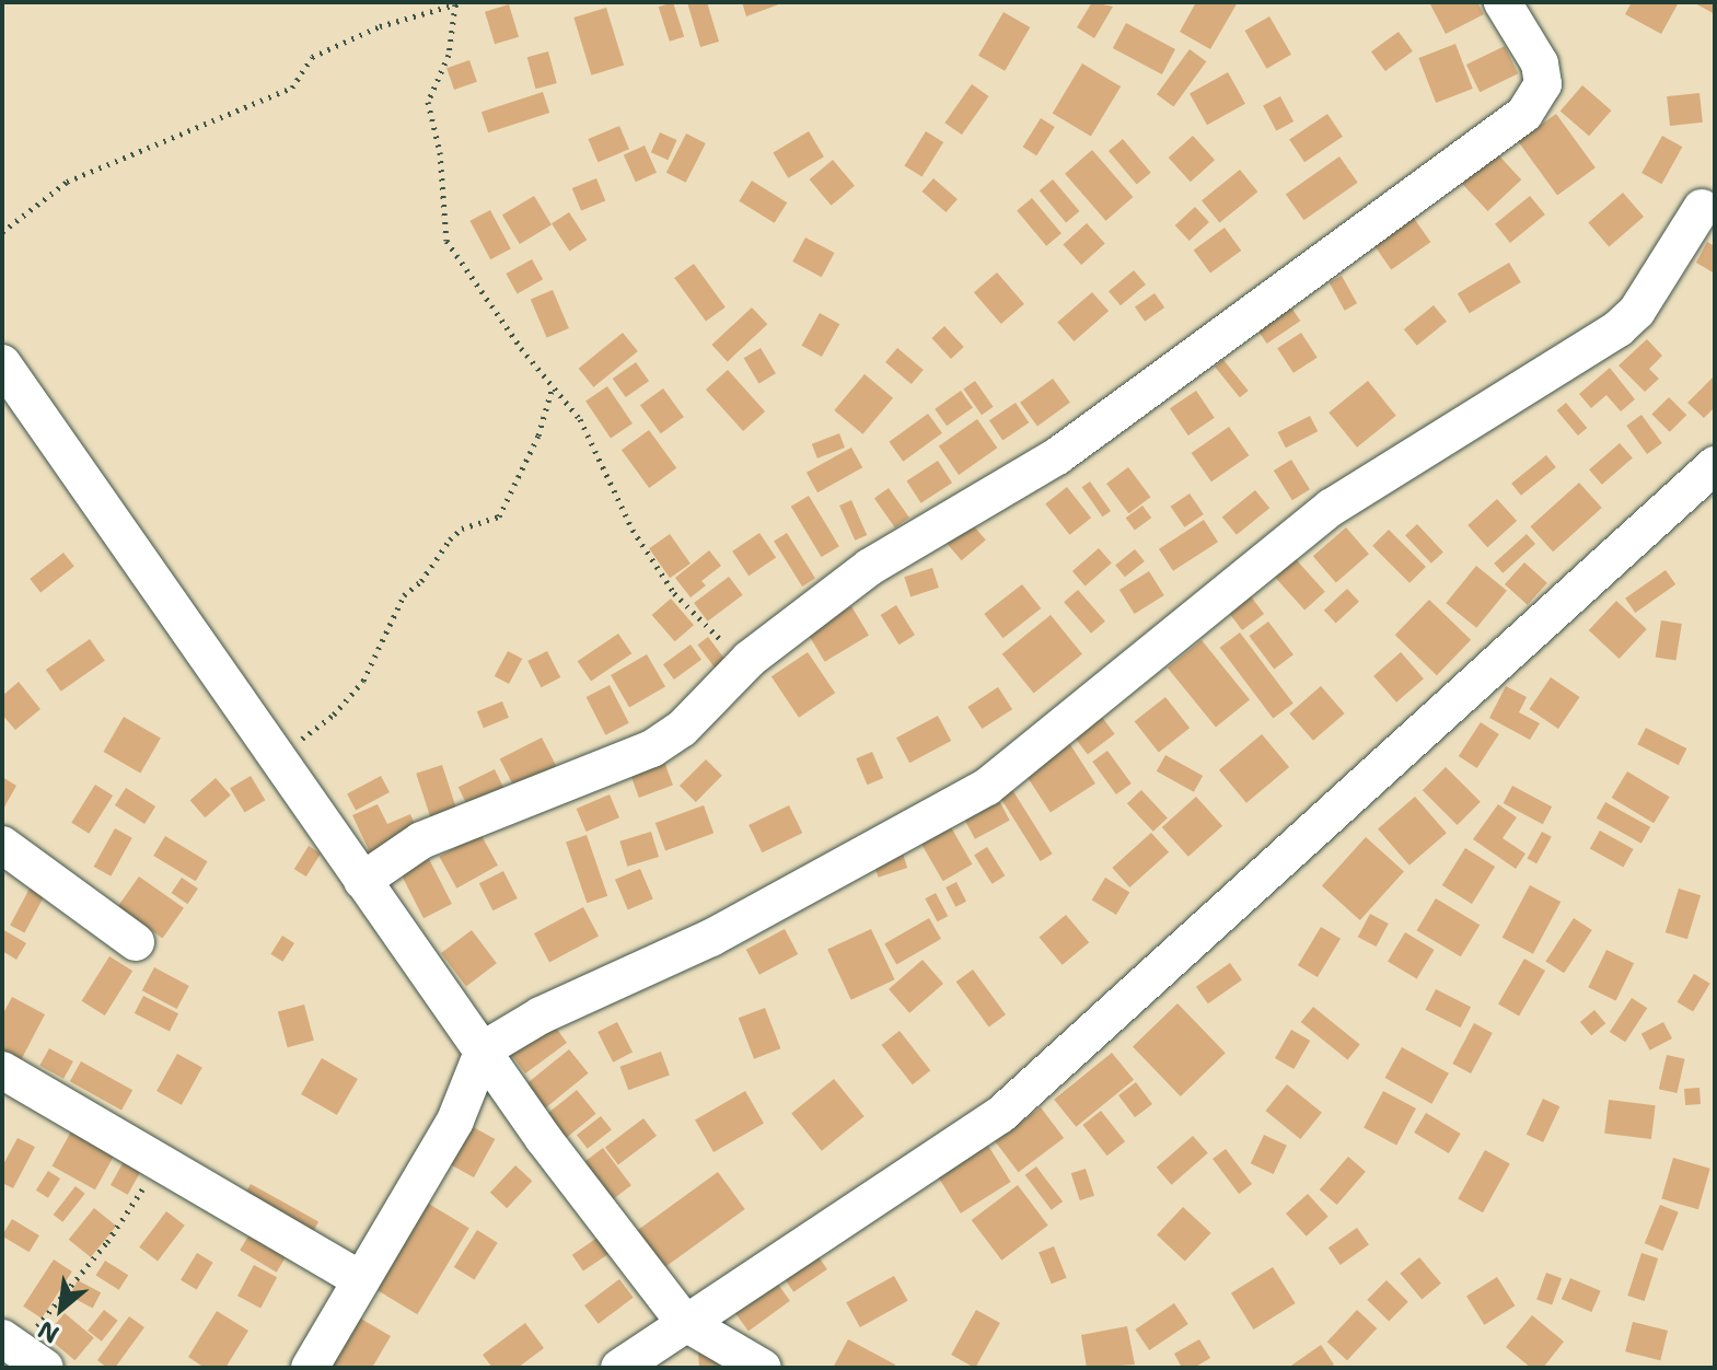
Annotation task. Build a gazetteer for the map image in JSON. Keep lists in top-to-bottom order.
{
  "north": "bottom left"
}
